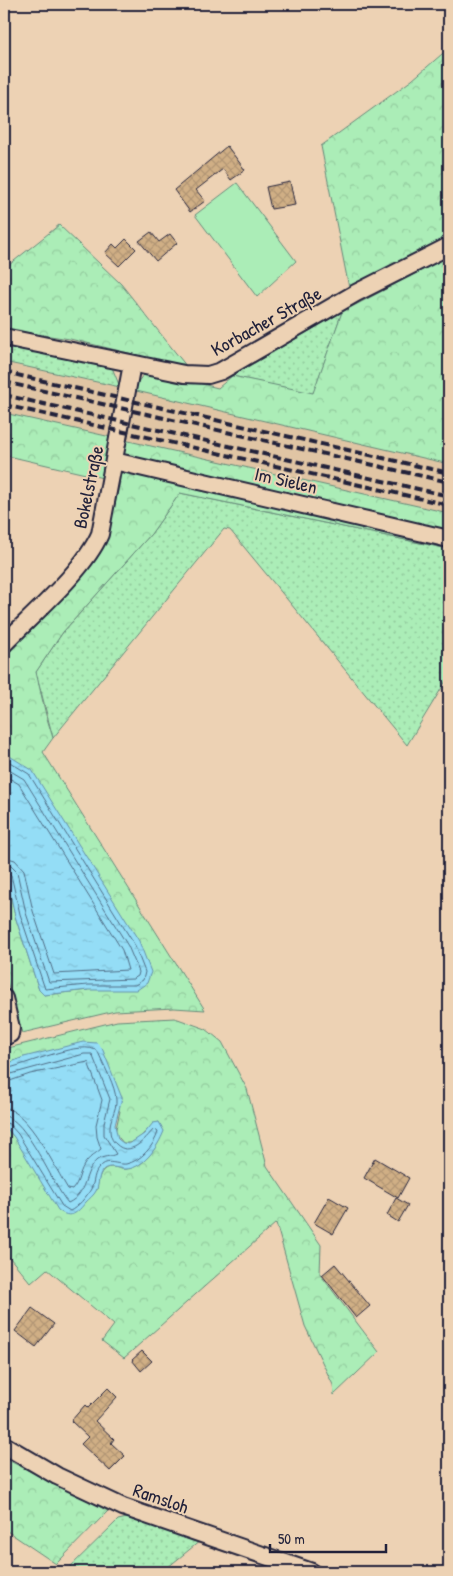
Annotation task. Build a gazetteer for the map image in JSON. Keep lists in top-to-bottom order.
{
  "streets": {
    "street": [
      "Korbacher Straße",
      "Im Sielen",
      "Bokelstraße",
      "Ramsloh"
    ]
  },
  "crossings": [
    ["Korbacher Straße", "Bokelstraße"],
    ["Im Sielen", "Bokelstraße"]
  ],
  "scale_bar": "50 m"
}
